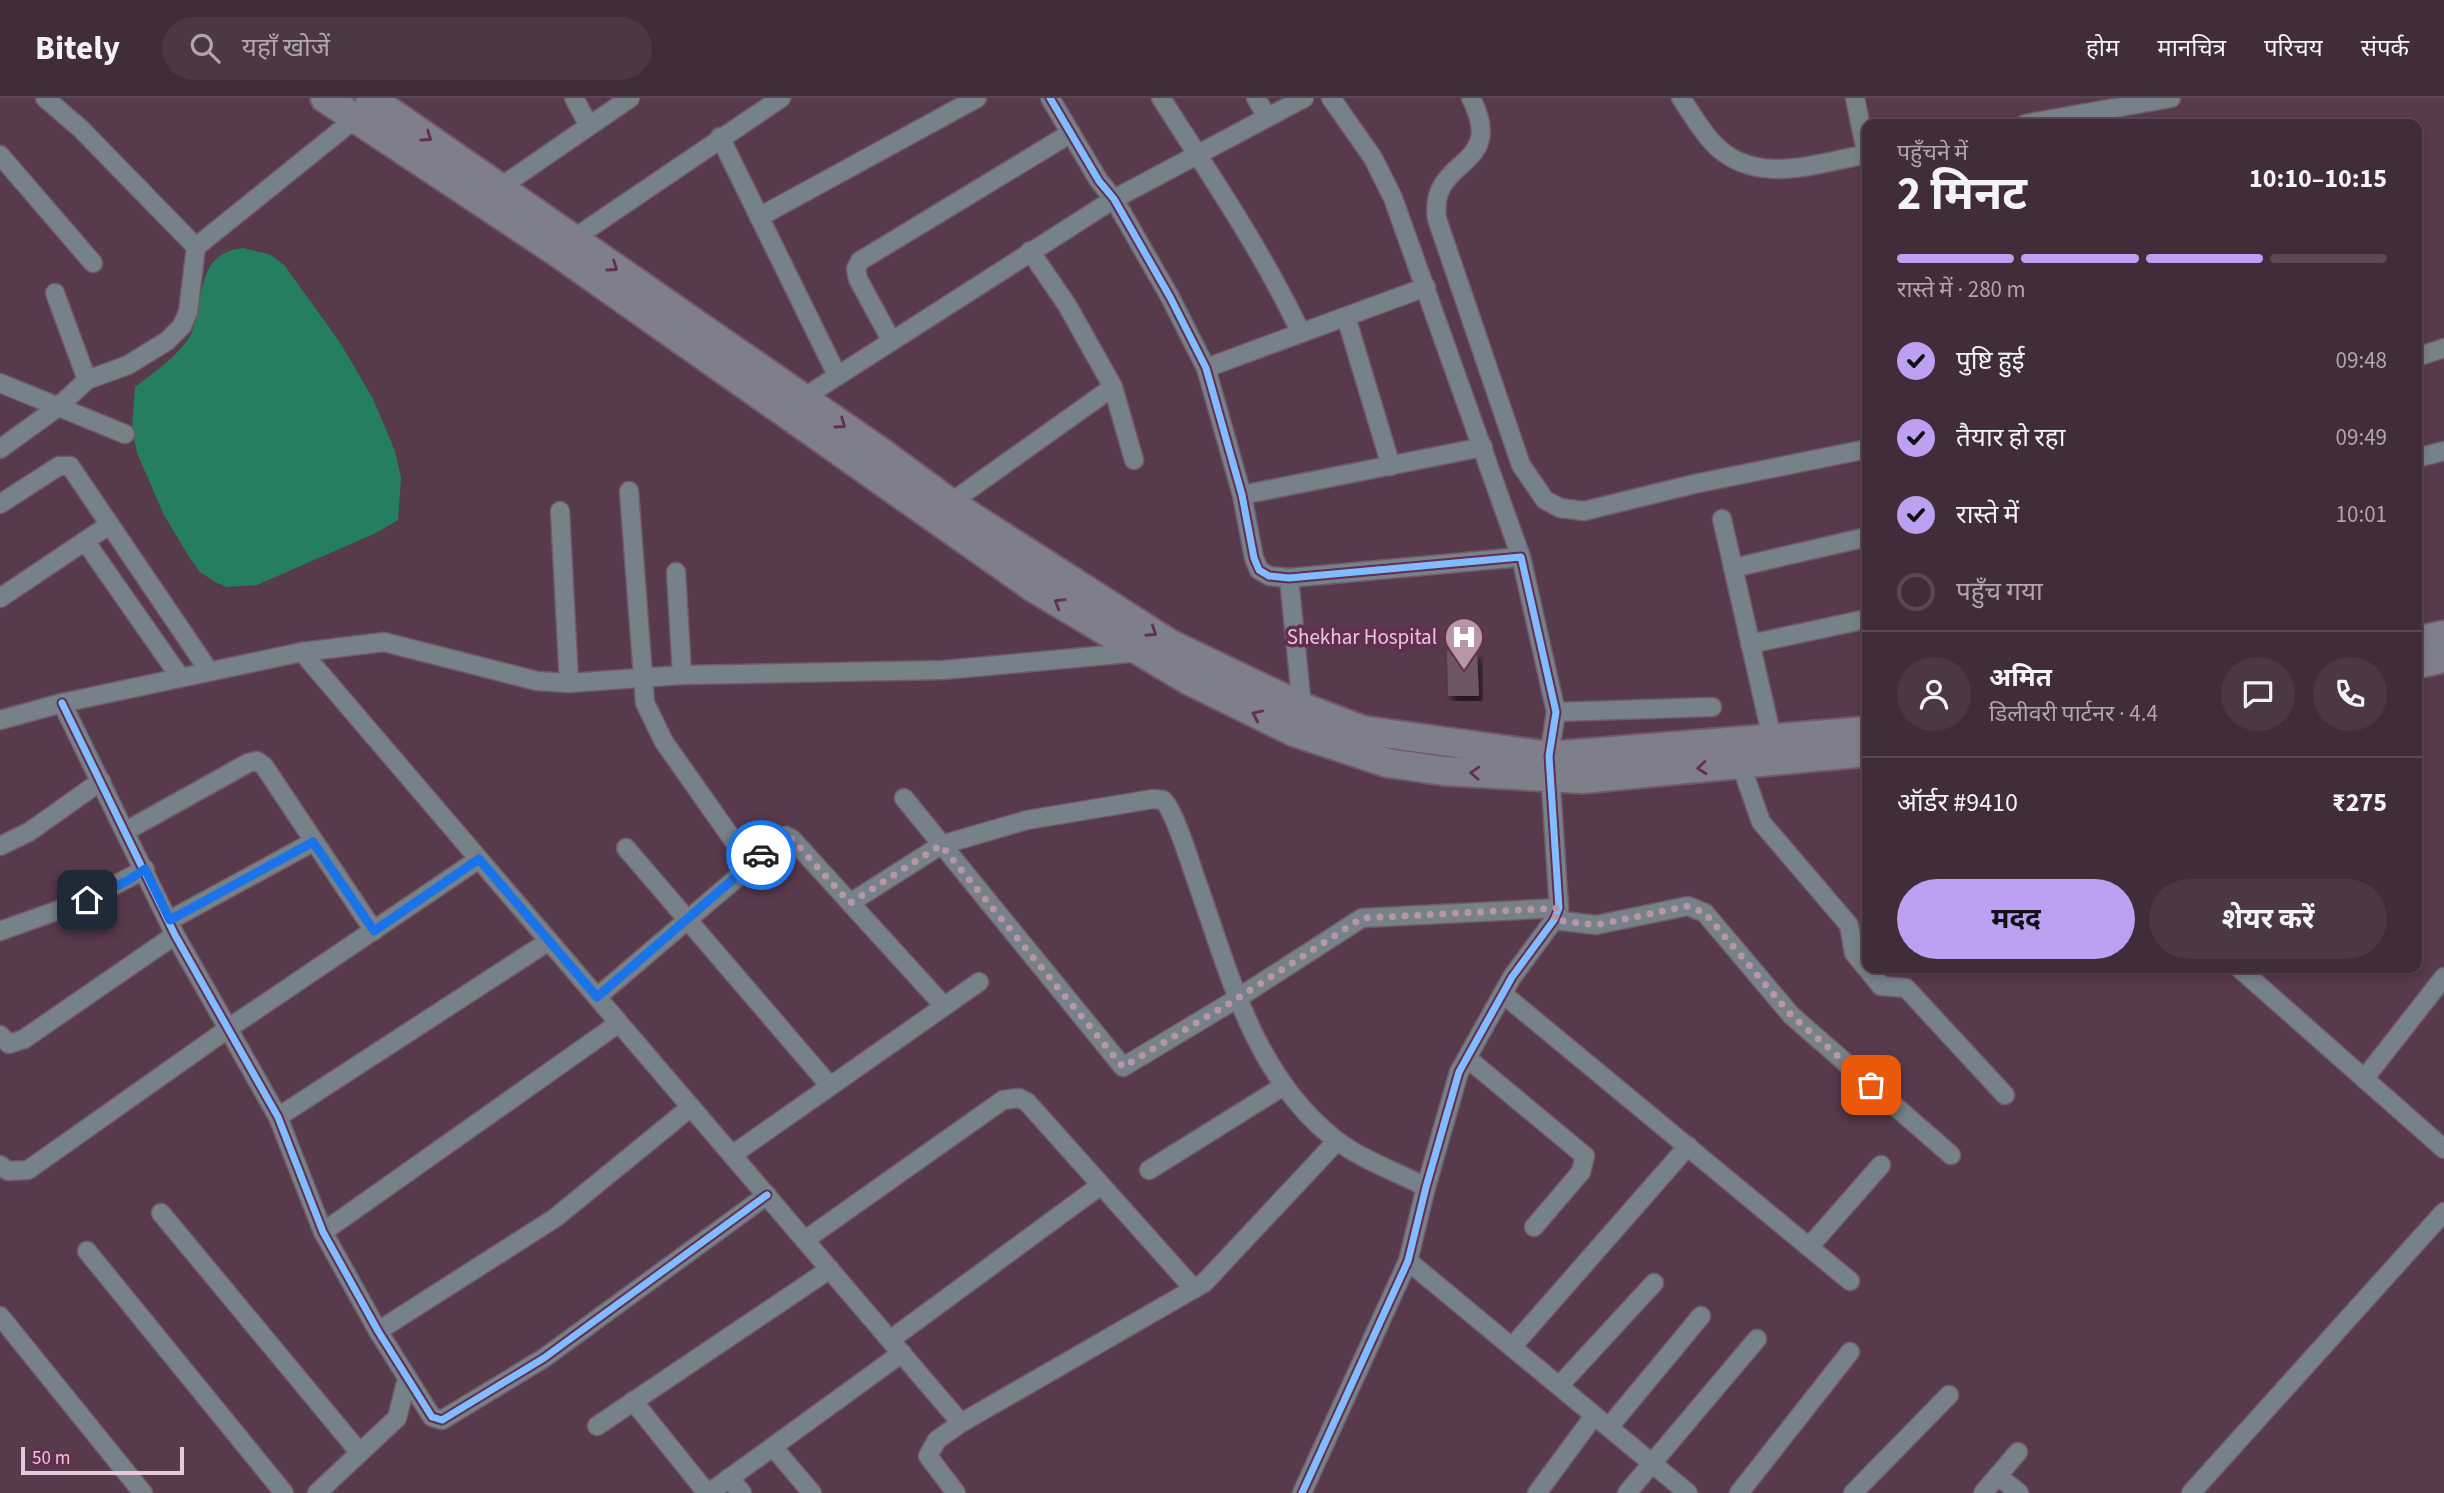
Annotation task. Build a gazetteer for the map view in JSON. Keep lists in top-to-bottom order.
{
  "places": {
    "hospital": ["Shekhar Hospital"]
  },
  "scale_bar": "50 m",
  "page": {
    "header": "Bitely",
    "search": "यहाँ खोजें",
    "nav": [
      "होम",
      "मानचित्र",
      "परिचय",
      "संपर्क"
    ],
    "heading": ["2 मिनट", "पहुँचने में", "10:10–10:15"],
    "panel": [
      "अमित",
      "डिलीवरी पार्टनर · 4.4",
      "ऑर्डर #9410",
      "₹275"
    ],
    "bar": "रास्ते में · 280 m",
    "list": [
      ["पुष्टि हुई", "09:48"],
      ["तैयार हो रहा", "09:49"],
      ["रास्ते में", "10:01"],
      "पहुँच गया"
    ],
    "buttons": ["मदद", "शेयर करें"],
    "scale": "50 m"
  }
}
